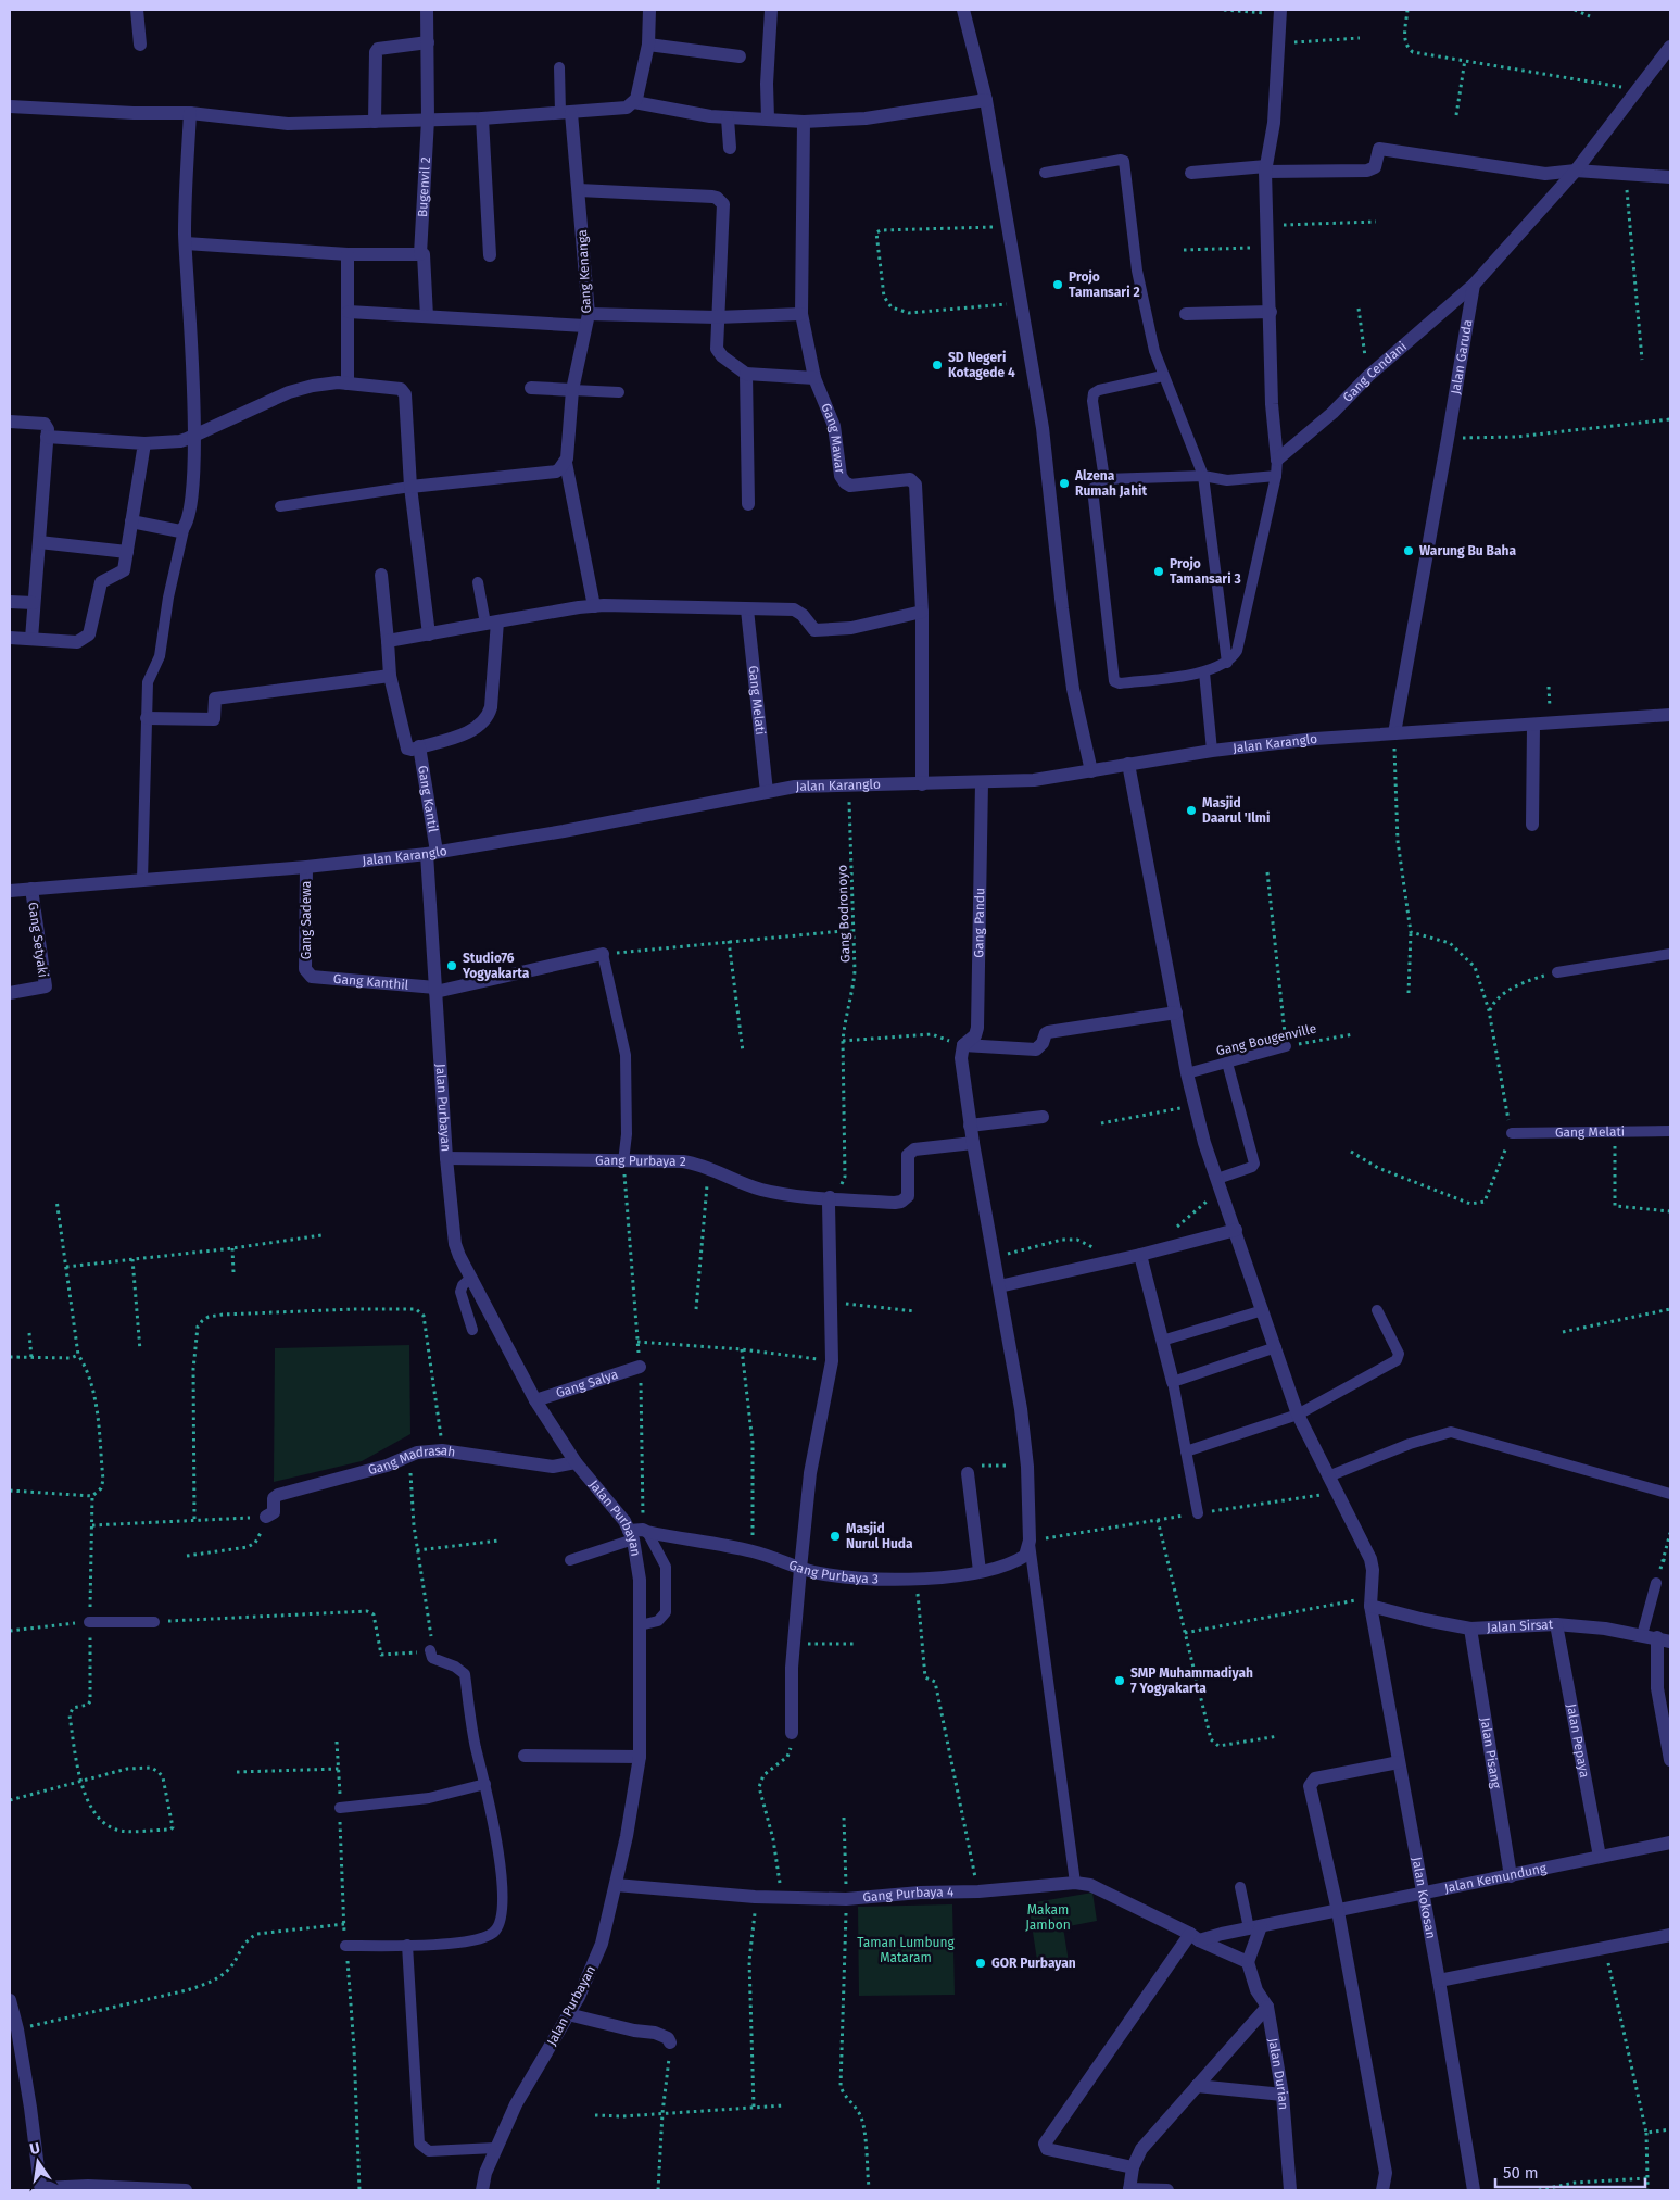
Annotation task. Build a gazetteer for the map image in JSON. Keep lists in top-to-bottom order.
{
  "streets": {
    "street": [
      "Bugenvil 2",
      "Gang Kenanga",
      "Jalan Garuda",
      "Gang Cendani",
      "Gang Mawar",
      "Gang Melati",
      "Jalan Karanglo",
      "Gang Kantil",
      "Gang Sadewa",
      "Gang Pandu",
      "Gang Setyaki",
      "Gang Kanthil",
      "Jalan Purbayan",
      "Gang Purbaya 2",
      "Gang Salya",
      "Gang Madrasah",
      "Gang Purbaya 3",
      "Jalan Sirsat",
      "Jalan Pepaya",
      "Jalan Pisang",
      "Jalan Kemundung",
      "Gang Purbaya 4",
      "Jalan Kokosan",
      "Jalan Durian"
    ],
    "lane": ["Gang Bougenville"],
    "path": ["Gang Bodronoyo"]
  },
  "crossings": [
    ["Jalan Garuda", "Gang Cendani"],
    ["Jalan Garuda", "Jalan Karanglo"],
    ["Gang Mawar", "Jalan Karanglo"],
    ["Gang Melati", "Jalan Karanglo"],
    ["Jalan Karanglo", "Gang Kantil"],
    ["Jalan Karanglo", "Gang Bodronoyo"],
    ["Jalan Karanglo", "Gang Sadewa"],
    ["Jalan Karanglo", "Gang Pandu"],
    ["Jalan Karanglo", "Gang Setyaki"],
    ["Jalan Karanglo", "Jalan Purbayan"],
    ["Jalan Karanglo", "Jalan Kokosan"],
    ["Gang Kantil", "Jalan Purbayan"],
    ["Gang Bodronoyo", "Gang Purbaya 2"],
    ["Gang Sadewa", "Gang Kanthil"],
    ["Gang Kanthil", "Jalan Purbayan"],
    ["Gang Bougenville", "Jalan Kokosan"],
    ["Jalan Purbayan", "Gang Purbaya 2"],
    ["Jalan Purbayan", "Gang Salya"],
    ["Jalan Purbayan", "Gang Madrasah"],
    ["Jalan Purbayan", "Gang Purbaya 3"],
    ["Jalan Purbayan", "Gang Purbaya 4"],
    ["Jalan Sirsat", "Jalan Pepaya"],
    ["Jalan Sirsat", "Jalan Pisang"],
    ["Jalan Sirsat", "Jalan Kokosan"],
    ["Jalan Pepaya", "Jalan Kemundung"],
    ["Jalan Pisang", "Jalan Kemundung"],
    ["Jalan Kemundung", "Gang Purbaya 4"],
    ["Jalan Kemundung", "Jalan Kokosan"],
    ["Gang Purbaya 4", "Jalan Durian"]
  ],
  "parks": ["Makam Jambon", "Taman Lumbung Mataram"],
  "places": [
    "Projo Tamansari 2",
    "SD Negeri Kotagede 4",
    "Alzena Rumah Jahit",
    "Warung Bu Baha",
    "Projo Tamansari 3",
    "Masjid Daarul 'Ilmi",
    "Studio76 Yogyakarta",
    "Masjid Nurul Huda",
    "SMP Muhammadiyah 7 Yogyakarta",
    "GOR Purbayan"
  ],
  "scale_bar": "50 m",
  "north": "top"
}
